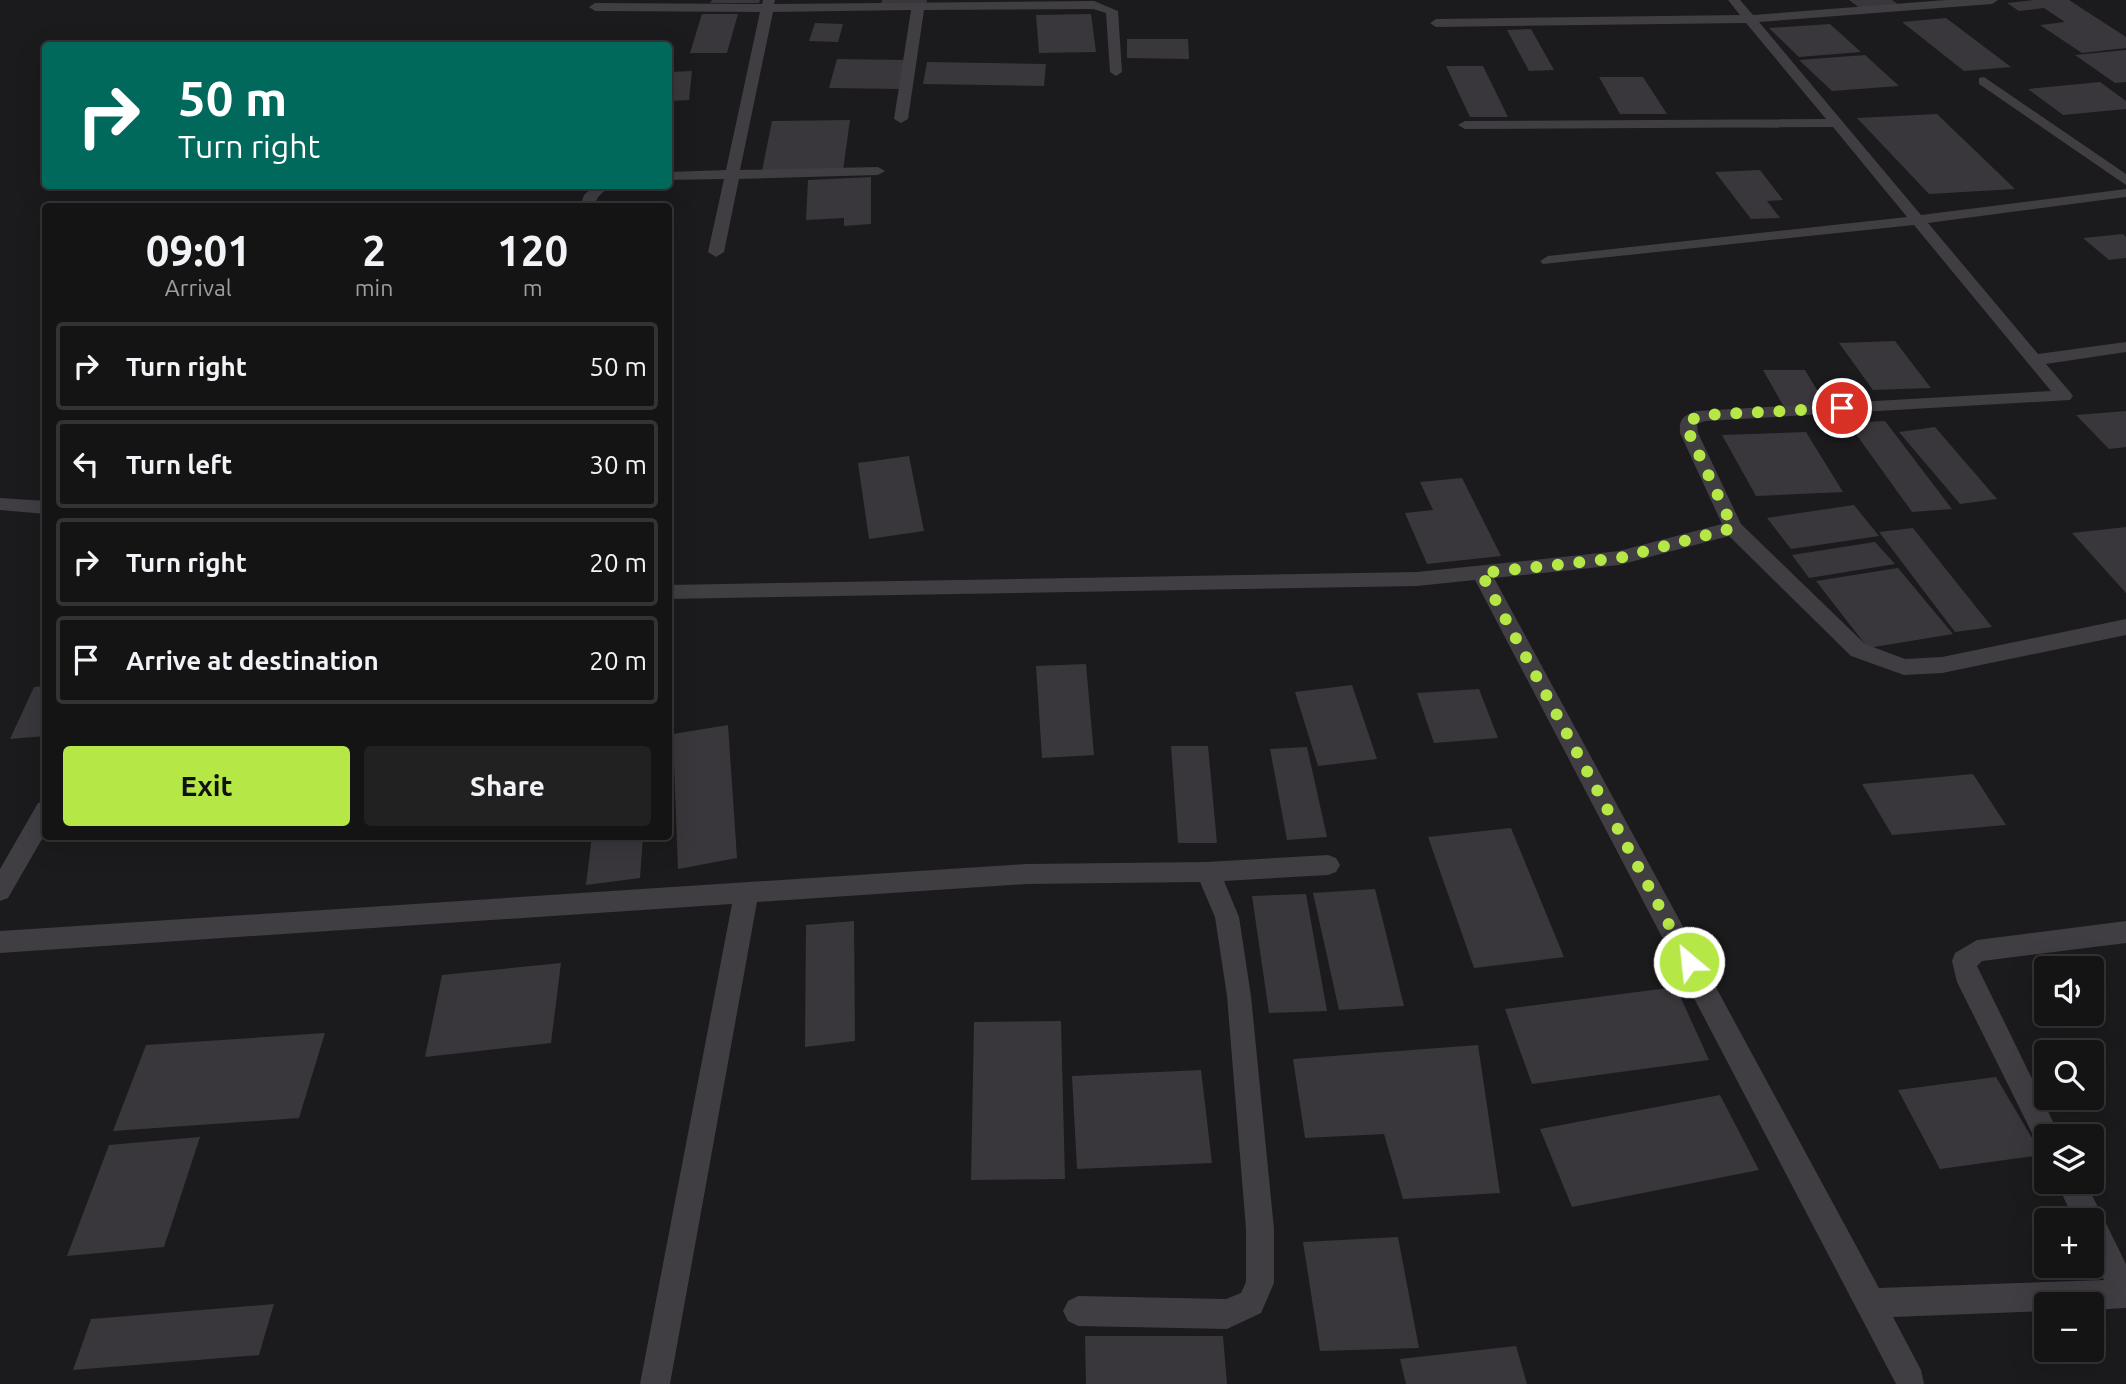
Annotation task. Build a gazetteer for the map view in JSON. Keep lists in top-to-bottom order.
{
  "page": {
    "turn": ["50 m", "Turn right"],
    "eta": [
      "09:01",
      "Arrival",
      "2",
      "min",
      "120",
      "m"
    ],
    "list": [
      {
        "name": "Turn right",
        "value": "50 m"
      },
      {
        "name": "Turn left",
        "value": "30 m"
      },
      {
        "name": "Turn right",
        "value": "20 m"
      },
      {
        "name": "Arrive at destination",
        "value": "20 m"
      }
    ],
    "buttons": ["Exit", "Share"],
    "map_buttons": ["+", "−"]
  }
}
